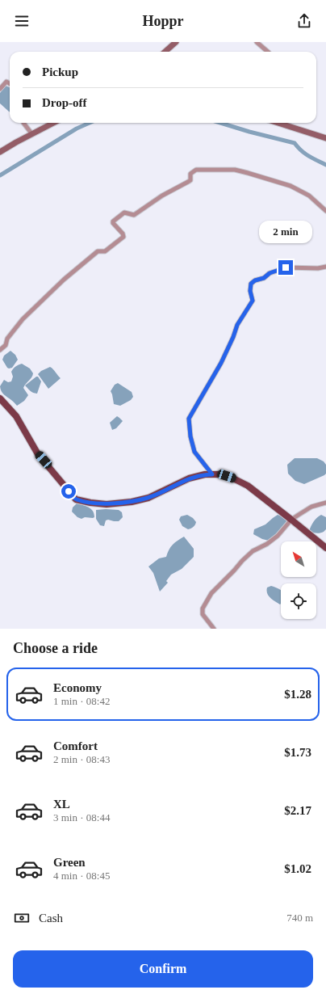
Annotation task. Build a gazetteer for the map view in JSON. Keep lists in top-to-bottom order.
{
  "north": "top left",
  "page": {
    "header": "Hoppr",
    "banner": ["Pickup", "Drop-off"],
    "bubble": "2 min",
    "heading": "Choose a ride",
    "list": [
      {
        "name": "Economy",
        "note": "1 min · 08:42",
        "value": "$1.28"
      },
      {
        "name": "Comfort",
        "note": "2 min · 08:43",
        "value": "$1.73"
      },
      {
        "name": "XL",
        "note": "3 min · 08:44",
        "value": "$2.17"
      },
      {
        "name": "Green",
        "note": "4 min · 08:45",
        "value": "$1.02"
      }
    ],
    "pay": ["Cash", "740 m"],
    "buttons": "Confirm"
  }
}
